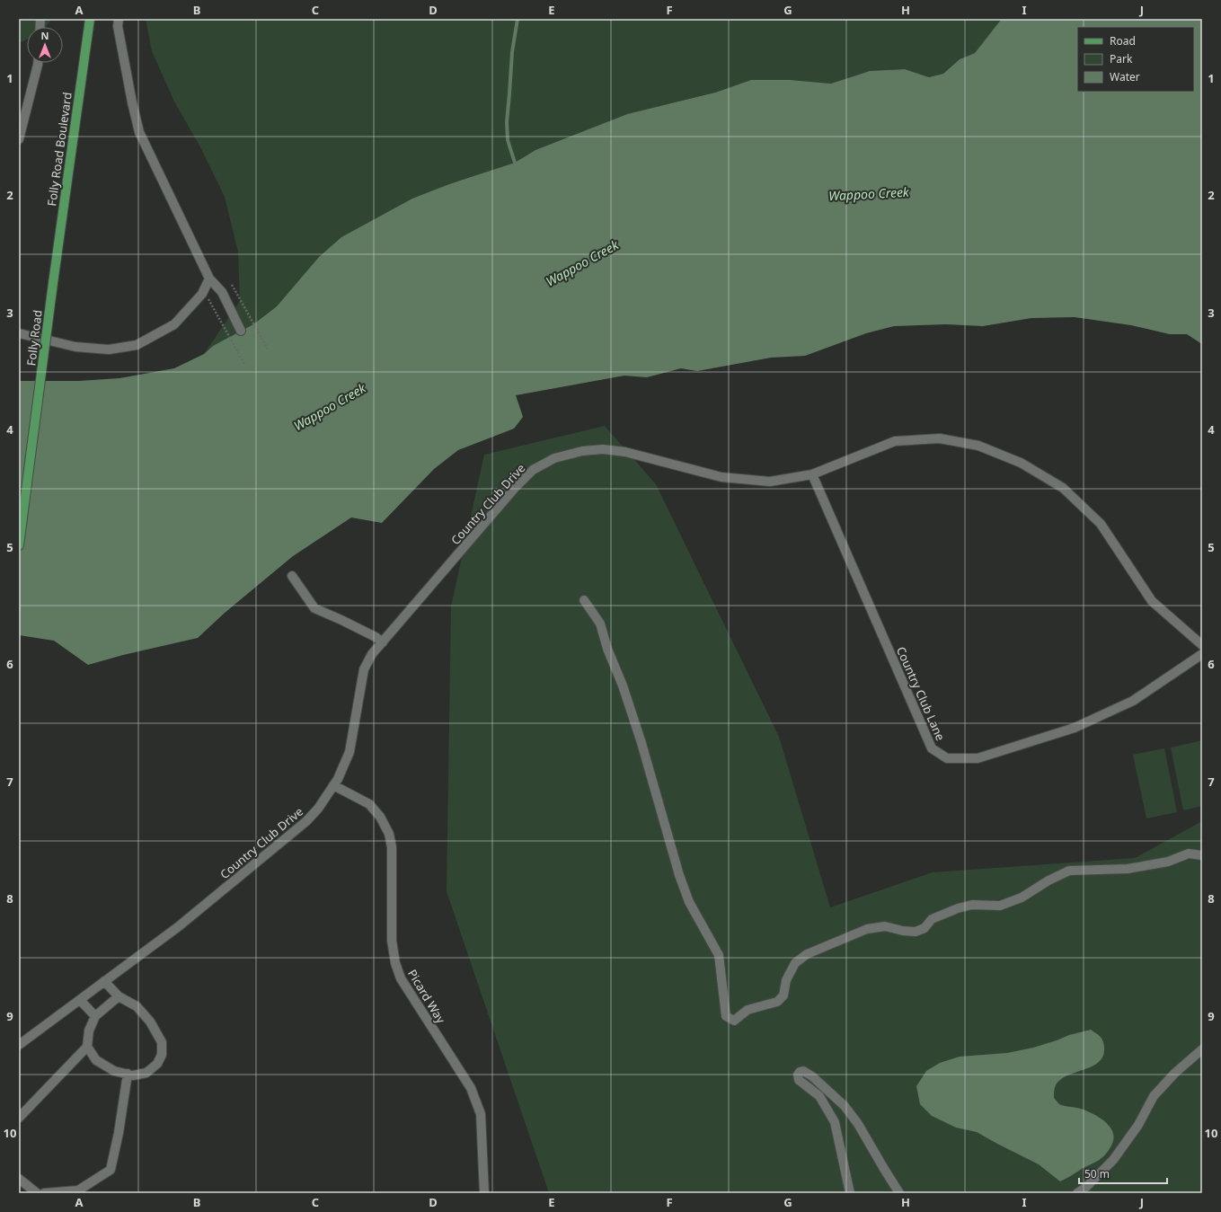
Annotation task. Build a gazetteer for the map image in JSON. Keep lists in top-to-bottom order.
{
  "streets": {
    "main road": ["Folly Road Boulevard", "Folly Road"],
    "street": ["Country Club Drive", "Country Club Lane", "Picard Way"]
  },
  "crossings": [
    ["Folly Road Boulevard", "Folly Road"],
    ["Country Club Drive", "Country Club Lane"],
    ["Country Club Drive", "Picard Way"]
  ],
  "water": ["Wappoo Creek"],
  "legend": ["Road", "Park", "Water"],
  "scale_bar": "50 m",
  "north": "top",
  "grid": {
    "columns": [
      "A",
      "B",
      "C",
      "D",
      "E",
      "F",
      "G",
      "H",
      "I",
      "J"
    ],
    "rows": [
      "1",
      "2",
      "3",
      "4",
      "5",
      "6",
      "7",
      "8",
      "9",
      "10"
    ]
  }
}
